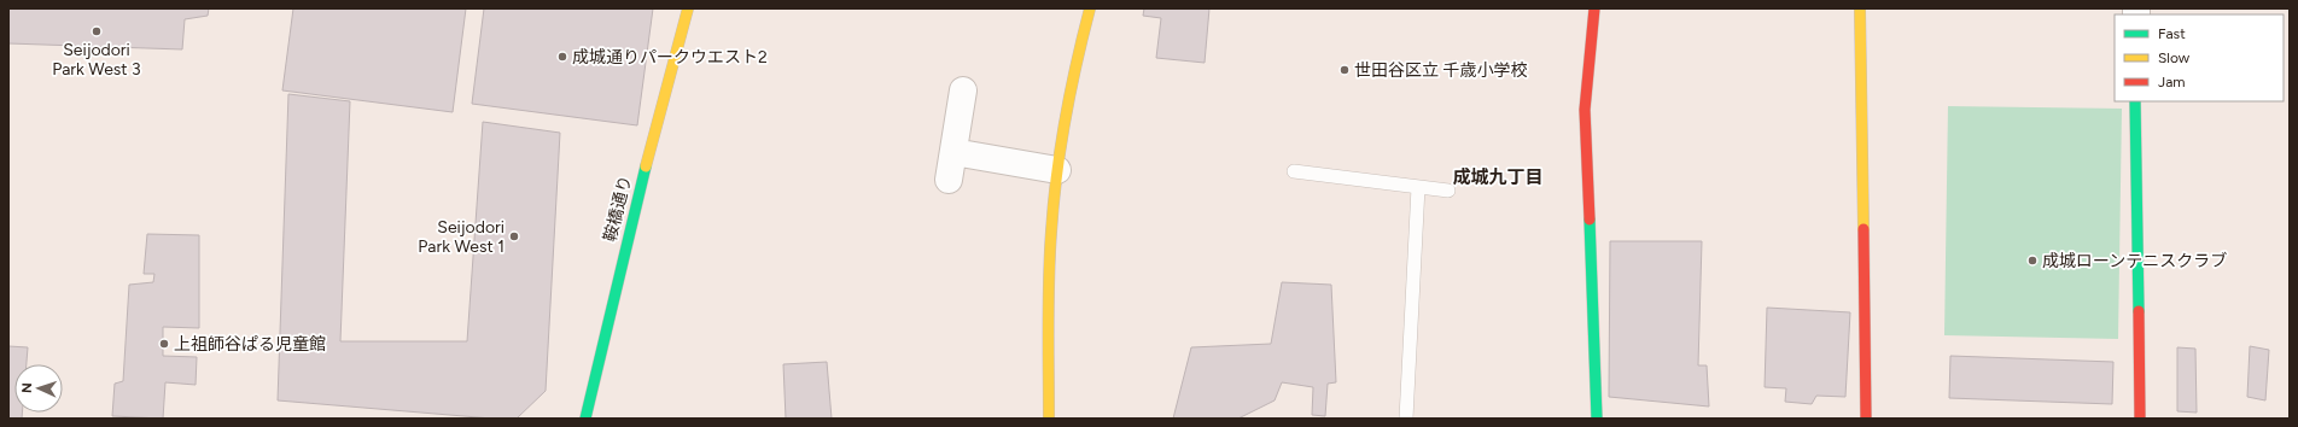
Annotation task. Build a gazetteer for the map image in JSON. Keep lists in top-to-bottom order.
{
  "streets": {
    "street": ["鞍橋通り"]
  },
  "districts": ["成城九丁目"],
  "places": [
    "Seijodori Park West 3",
    "成城通りパークウエスト2",
    "世田谷区立 千歳小学校",
    "Seijodori Park West 1",
    "成城ローンテニスクラブ",
    "上祖師谷ぱる児童館"
  ],
  "legend": ["Fast", "Slow", "Jam"],
  "north": "left"
}
